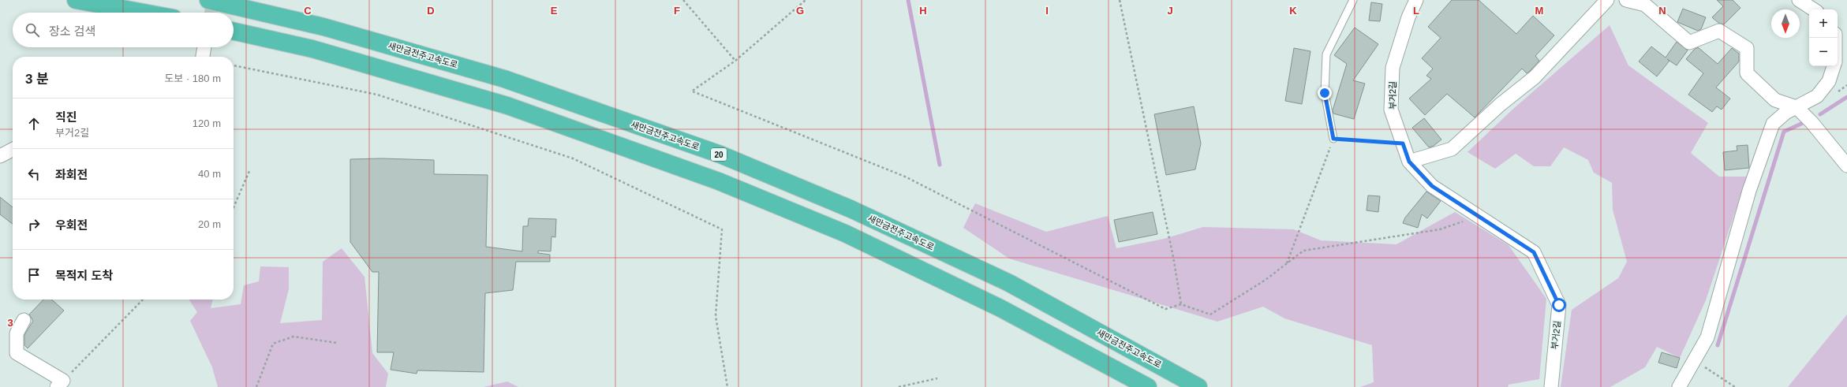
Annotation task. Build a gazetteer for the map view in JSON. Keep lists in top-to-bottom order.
{
  "streets": {
    "highway": ["새만금전주고속도로", "20"],
    "street": ["부거2길"]
  },
  "north": "bottom",
  "page": {
    "map_buttons": ["+", "−"],
    "search": "장소 검색",
    "heading": ["3 분", "도보 · 180 m"],
    "list": [
      ["직진", "부거2길", "120 m"],
      ["좌회전", "40 m"],
      ["우회전", "20 m"],
      "목적지 도착"
    ]
  },
  "grid": {
    "columns": [
      "C",
      "D",
      "E",
      "F",
      "G",
      "H",
      "I",
      "J",
      "K",
      "L",
      "M",
      "N"
    ],
    "rows": ["3"]
  }
}
